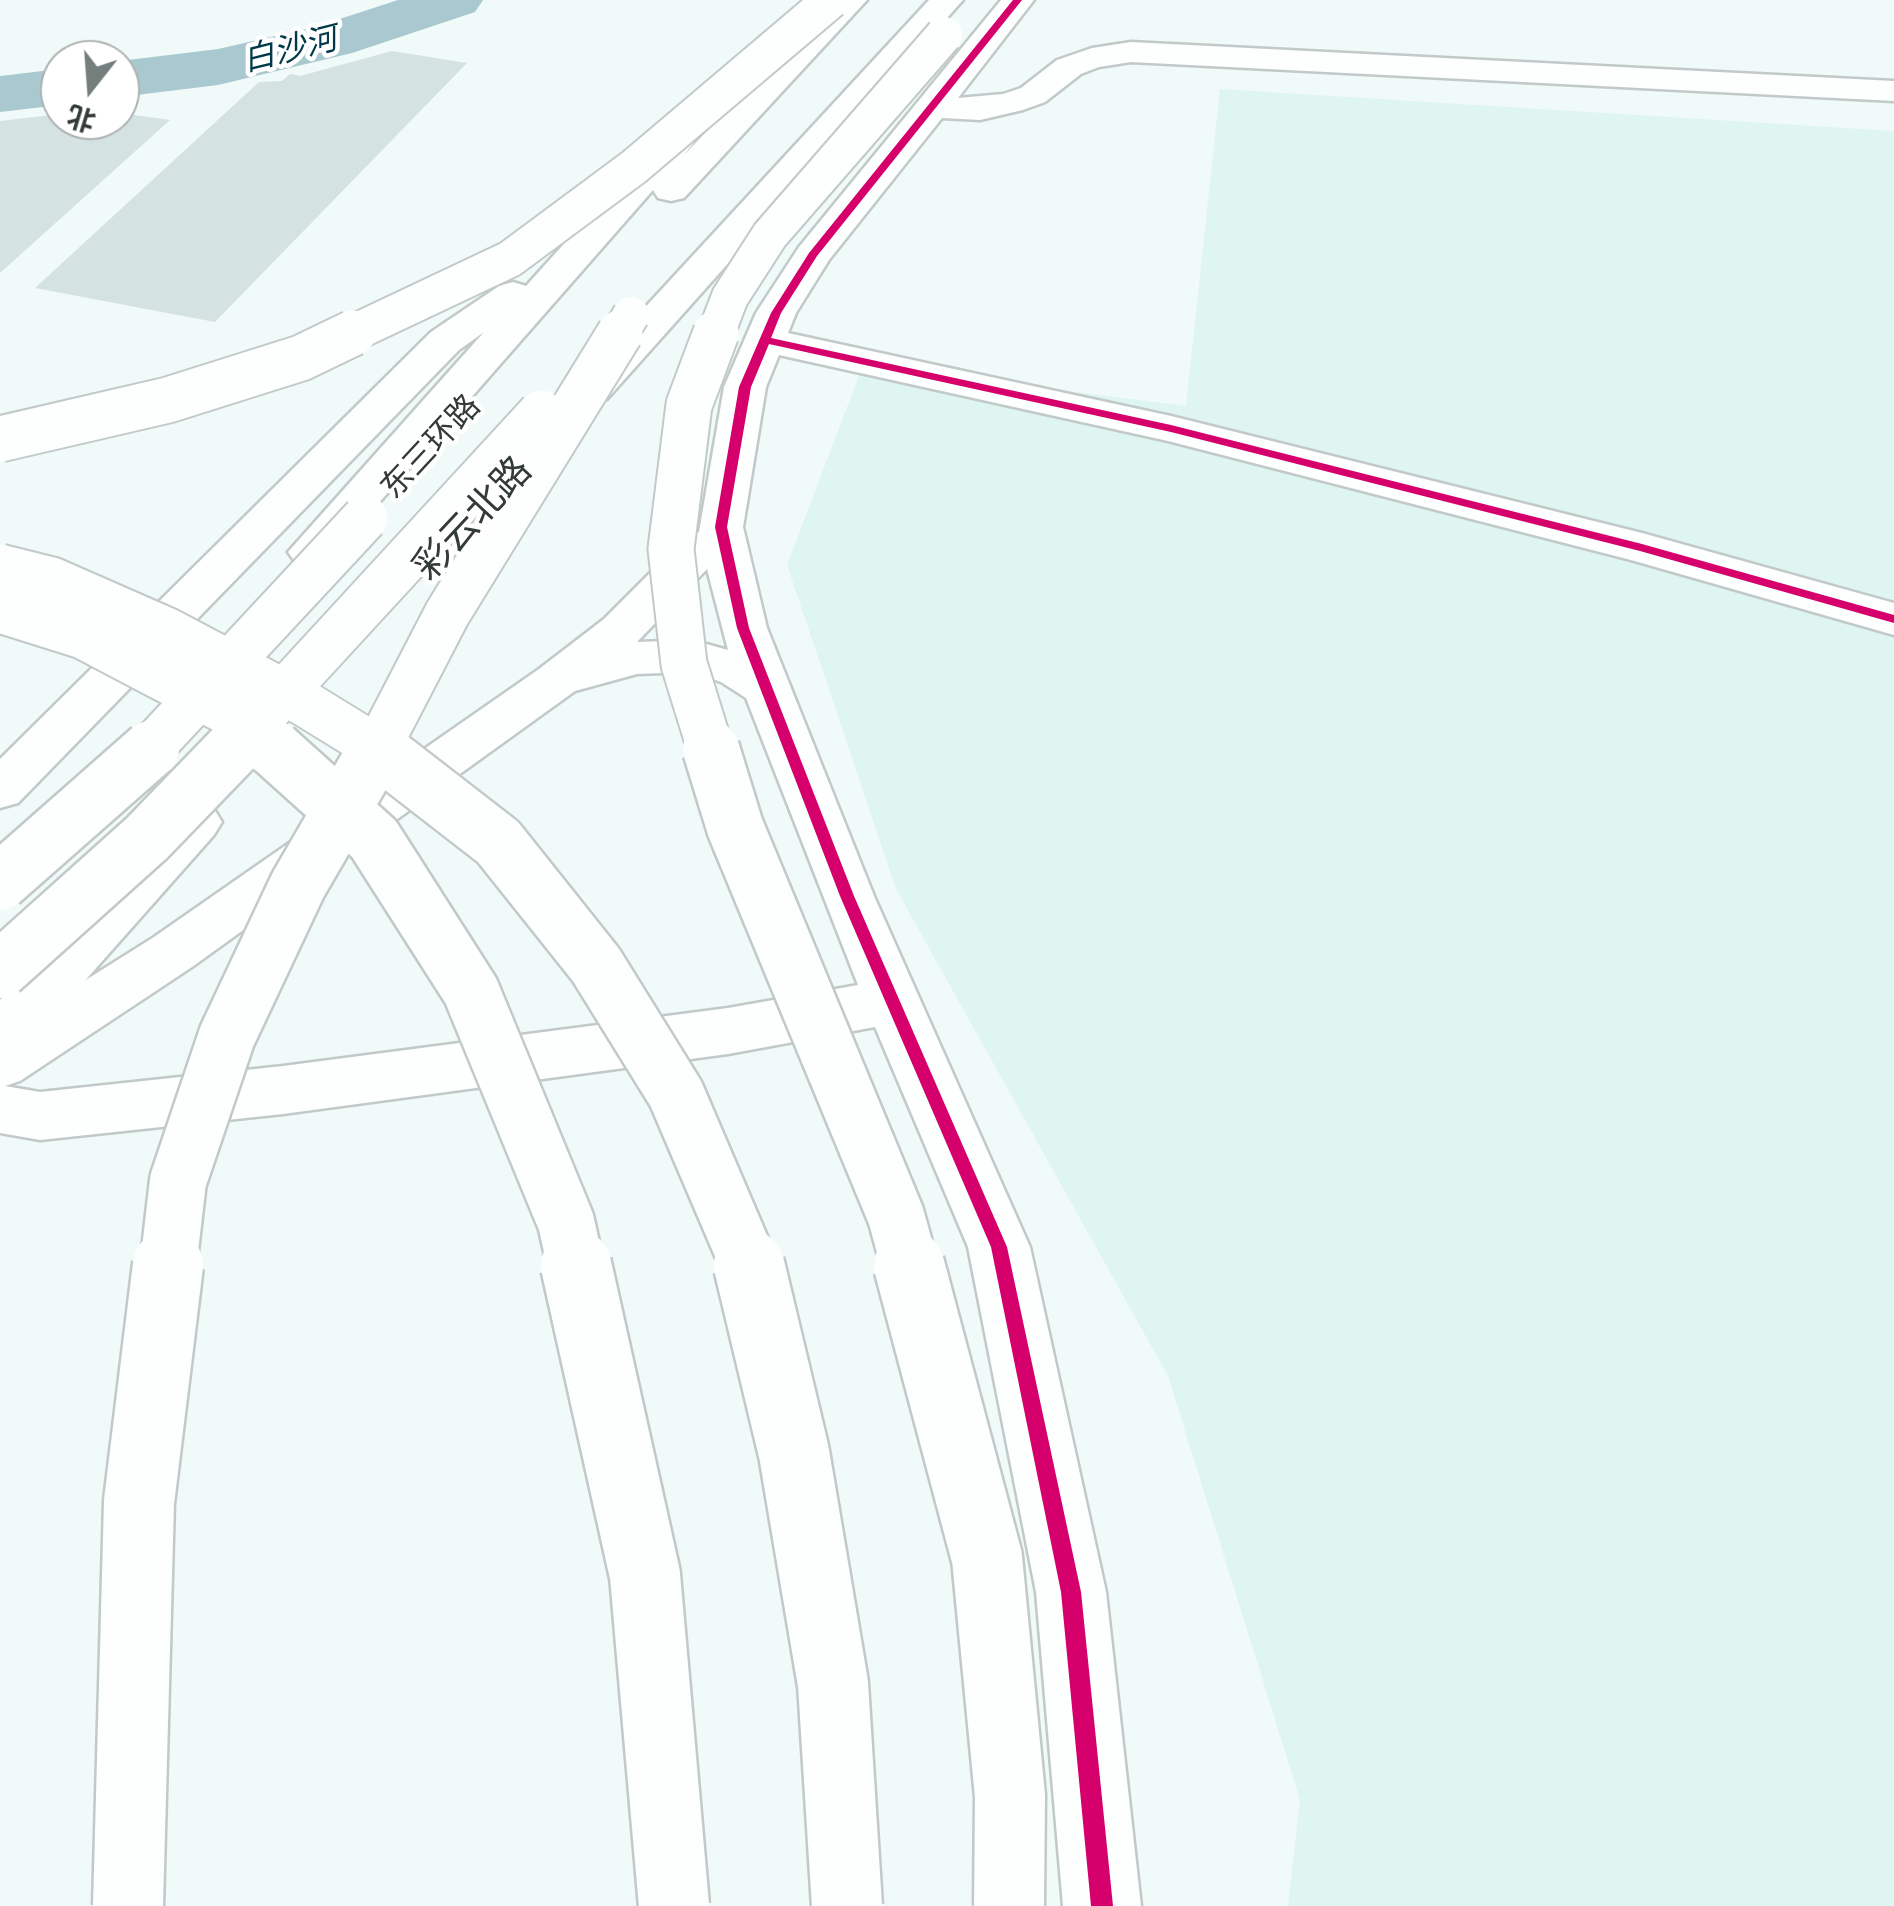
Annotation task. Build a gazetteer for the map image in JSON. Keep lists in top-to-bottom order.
{
  "streets": {
    "main road": ["东三环路", "彩云北路"]
  },
  "water": ["白沙河"],
  "north": "bottom"
}
